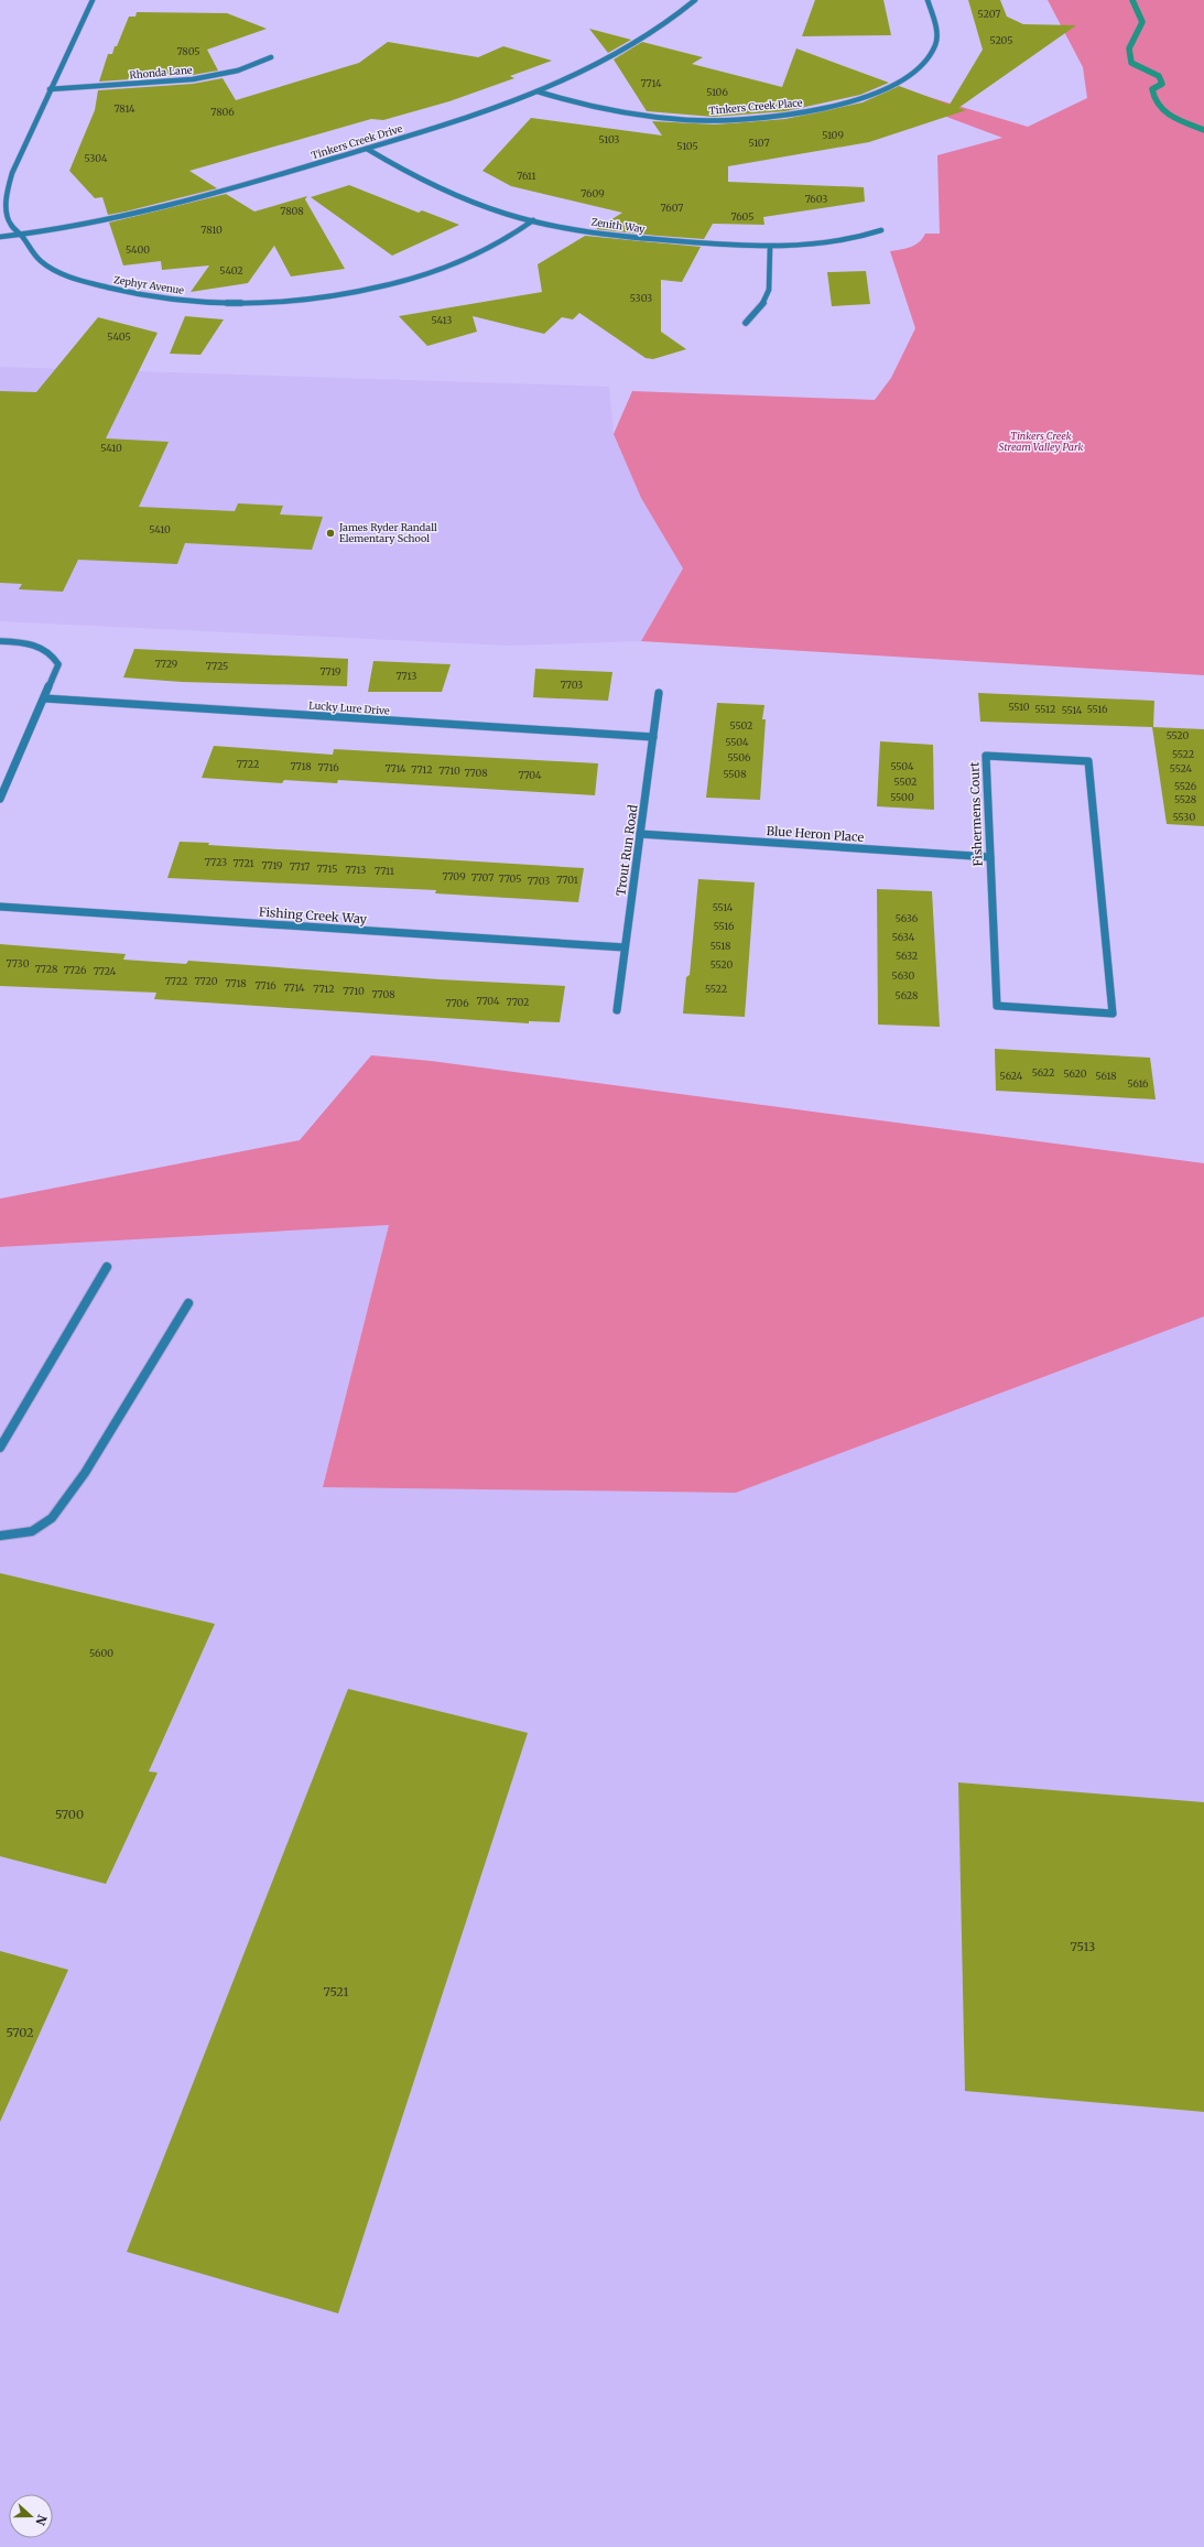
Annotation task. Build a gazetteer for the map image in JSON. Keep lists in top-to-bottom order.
{
  "streets": {
    "street": [
      "Rhonda Lane",
      "Tinkers Creek Place",
      "Tinkers Creek Drive",
      "Zenith Way",
      "Zephyr Avenue",
      "Lucky Lure Drive",
      "Fishermens Court",
      "Blue Heron Place",
      "Trout Run Road",
      "Fishing Creek Way"
    ]
  },
  "crossings": [
    ["Rhonda Lane", "Zephyr Avenue"],
    ["Tinkers Creek Place", "Tinkers Creek Drive"],
    ["Tinkers Creek Drive", "Zenith Way"],
    ["Tinkers Creek Drive", "Zephyr Avenue"],
    ["Zenith Way", "Zephyr Avenue"],
    ["Lucky Lure Drive", "Trout Run Road"],
    ["Fishermens Court", "Blue Heron Place"],
    ["Blue Heron Place", "Trout Run Road"],
    ["Trout Run Road", "Fishing Creek Way"]
  ],
  "parks": ["Tinkers Creek Stream Valley Park"],
  "places": ["James Ryder Randall Elementary School"],
  "house_numbers": [
    "5207",
    "5205",
    "7805",
    "7714",
    "5106",
    "7814",
    "7806",
    "5109",
    "5103",
    "5107",
    "5105",
    "5304",
    "7611",
    "7609",
    "7603",
    "7607",
    "7808",
    "7605",
    "7810",
    "5400",
    "5402",
    "5303",
    "5413",
    "5405",
    "5410",
    "5410",
    "7729",
    "7725",
    "7719",
    "7713",
    "7703",
    "5510",
    "5512",
    "5516",
    "5514",
    "5502",
    "5520",
    "5504",
    "5522",
    "5506",
    "7722",
    "7718",
    "5504",
    "7716",
    "7714",
    "5524",
    "7712",
    "7710",
    "7708",
    "5508",
    "7704",
    "5502",
    "5526",
    "5500",
    "5528",
    "5530",
    "7723",
    "7721",
    "7719",
    "7717",
    "7715",
    "7713",
    "7711",
    "7709",
    "7707",
    "7705",
    "7701",
    "7703",
    "5514",
    "5636",
    "5516",
    "5634",
    "5518",
    "5632",
    "7730",
    "5520",
    "7728",
    "7726",
    "7724",
    "5630",
    "7722",
    "7720",
    "7718",
    "7716",
    "7714",
    "7712",
    "5522",
    "7710",
    "7708",
    "5628",
    "7704",
    "7702",
    "7706",
    "5622",
    "5620",
    "5624",
    "5618",
    "5616",
    "5600",
    "5700",
    "7513",
    "7521",
    "5702"
  ],
  "north": "right"
}
